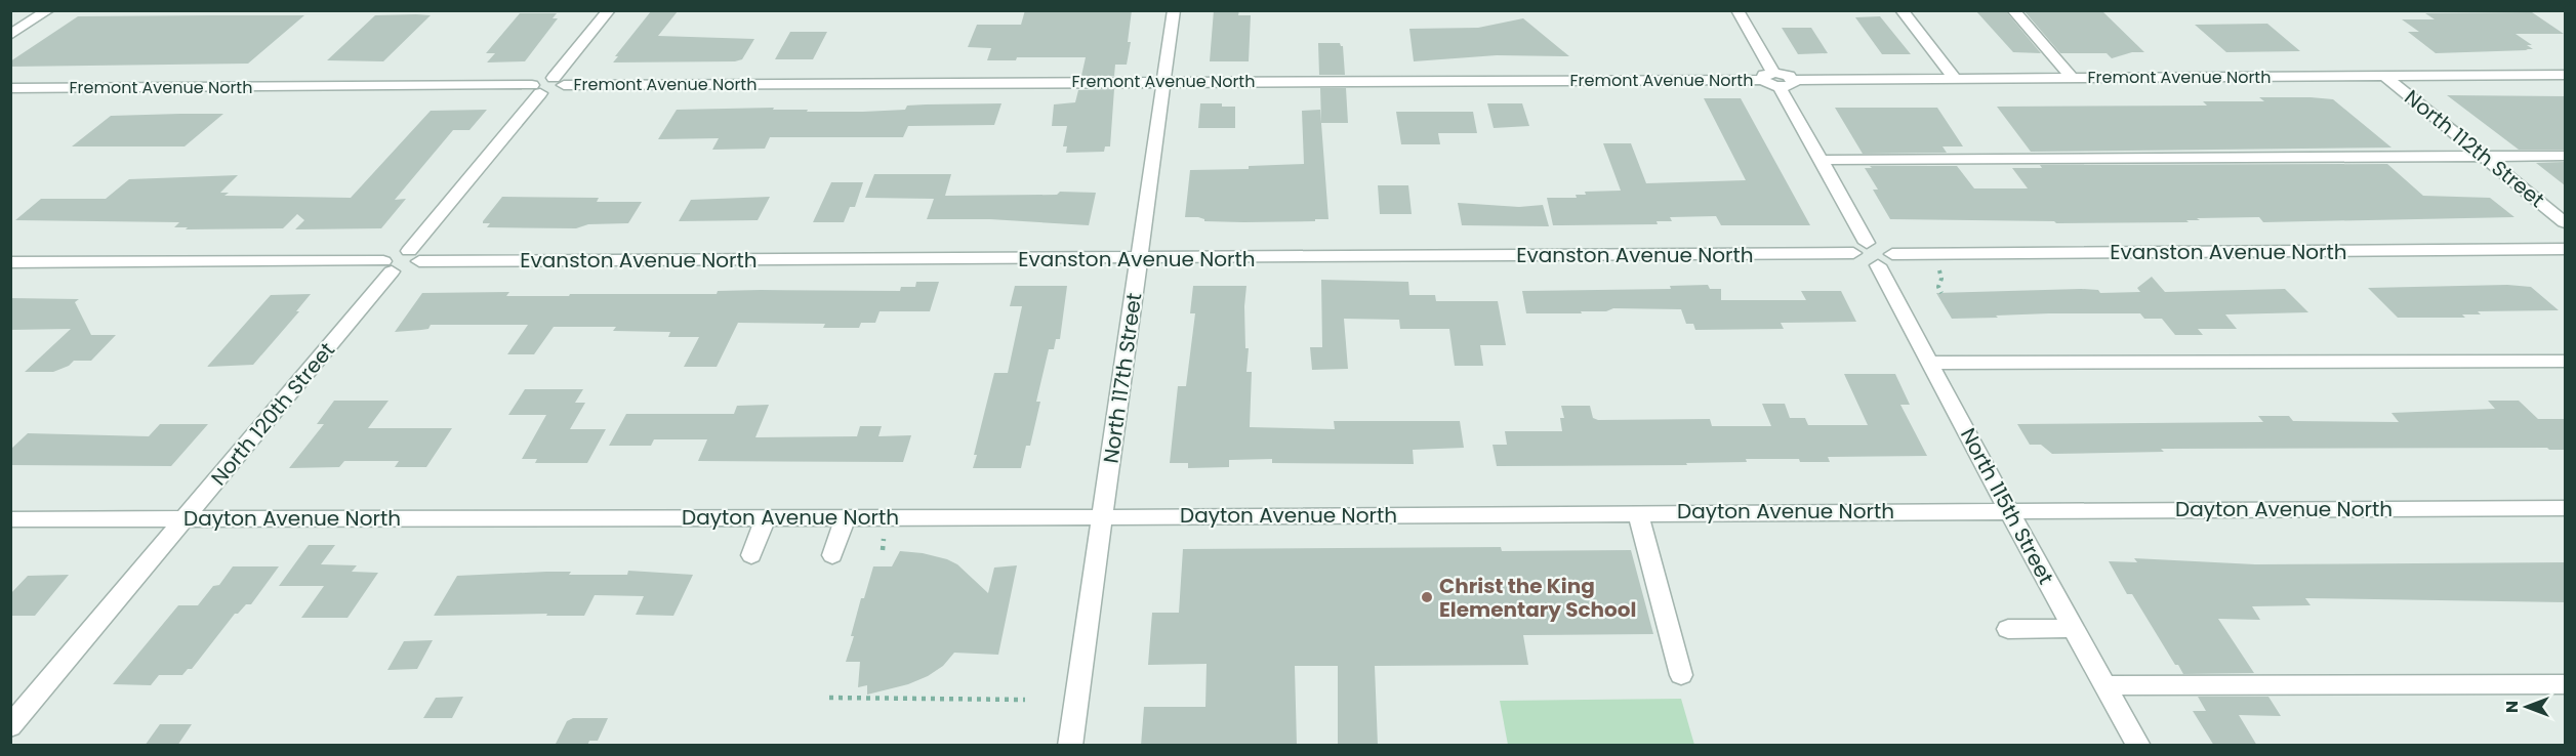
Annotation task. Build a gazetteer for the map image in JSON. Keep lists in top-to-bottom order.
{
  "streets": {
    "street": [
      "Fremont Avenue North",
      "North 112th Street",
      "Evanston Avenue North",
      "North 117th Street",
      "North 120th Street",
      "North 115th Street",
      "Dayton Avenue North"
    ]
  },
  "crossings": [
    ["Fremont Avenue North", "North 112th Street"],
    ["Fremont Avenue North", "North 117th Street"],
    ["Evanston Avenue North", "North 117th Street"],
    ["Evanston Avenue North", "North 115th Street"],
    ["North 117th Street", "Dayton Avenue North"],
    ["North 120th Street", "Dayton Avenue North"],
    ["North 115th Street", "Dayton Avenue North"]
  ],
  "places": ["Christ the King Elementary School"],
  "north": "left"
}
